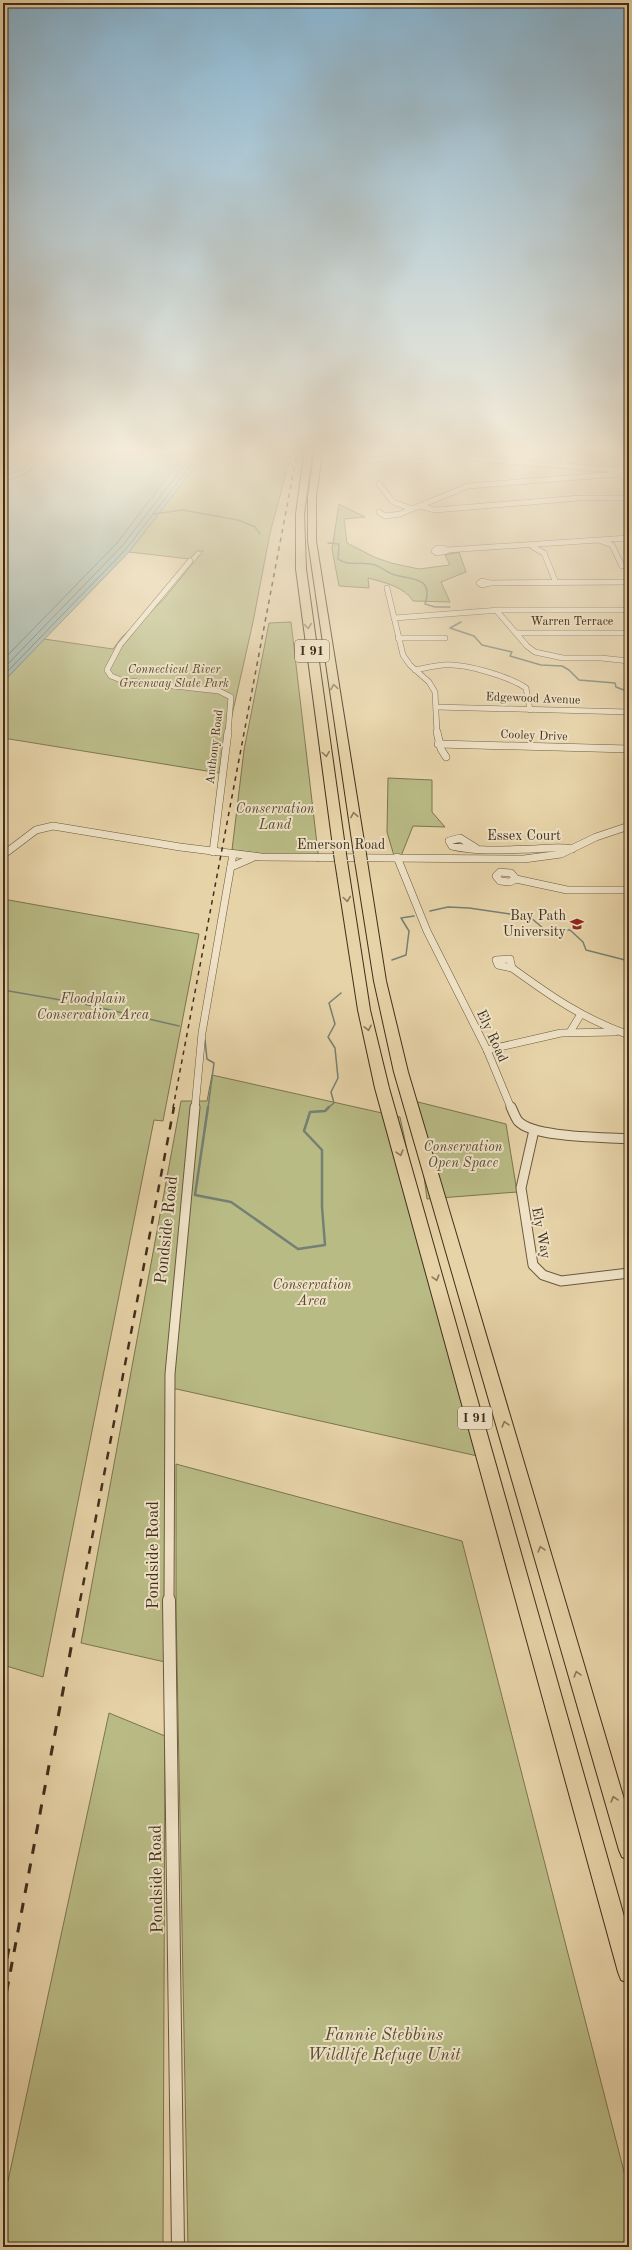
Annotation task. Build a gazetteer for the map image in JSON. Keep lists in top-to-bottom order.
{
  "streets": {
    "highway": ["I 91"],
    "street": [
      "Warren Terrace",
      "Edgewood Avenue",
      "Cooley Drive",
      "Anthony Road",
      "Essex Court",
      "Emerson Road",
      "Ely Road",
      "Pondside Road",
      "Ely Way"
    ]
  },
  "crossings": [
    ["Anthony Road", "Emerson Road"],
    ["Essex Court", "Emerson Road"],
    ["Emerson Road", "Ely Road"],
    ["Emerson Road", "Pondside Road"],
    ["Ely Road", "Ely Way"]
  ],
  "parks": [
    "Connecticut River Greenway State Park",
    "Conservation Land",
    "Floodplain Conservation Area",
    "Conservation Open Space",
    "Conservation Area",
    "Fannie Stebbins Wildlife Refuge Unit"
  ],
  "places": {
    "school or university": ["Bay Path University"]
  }
}
